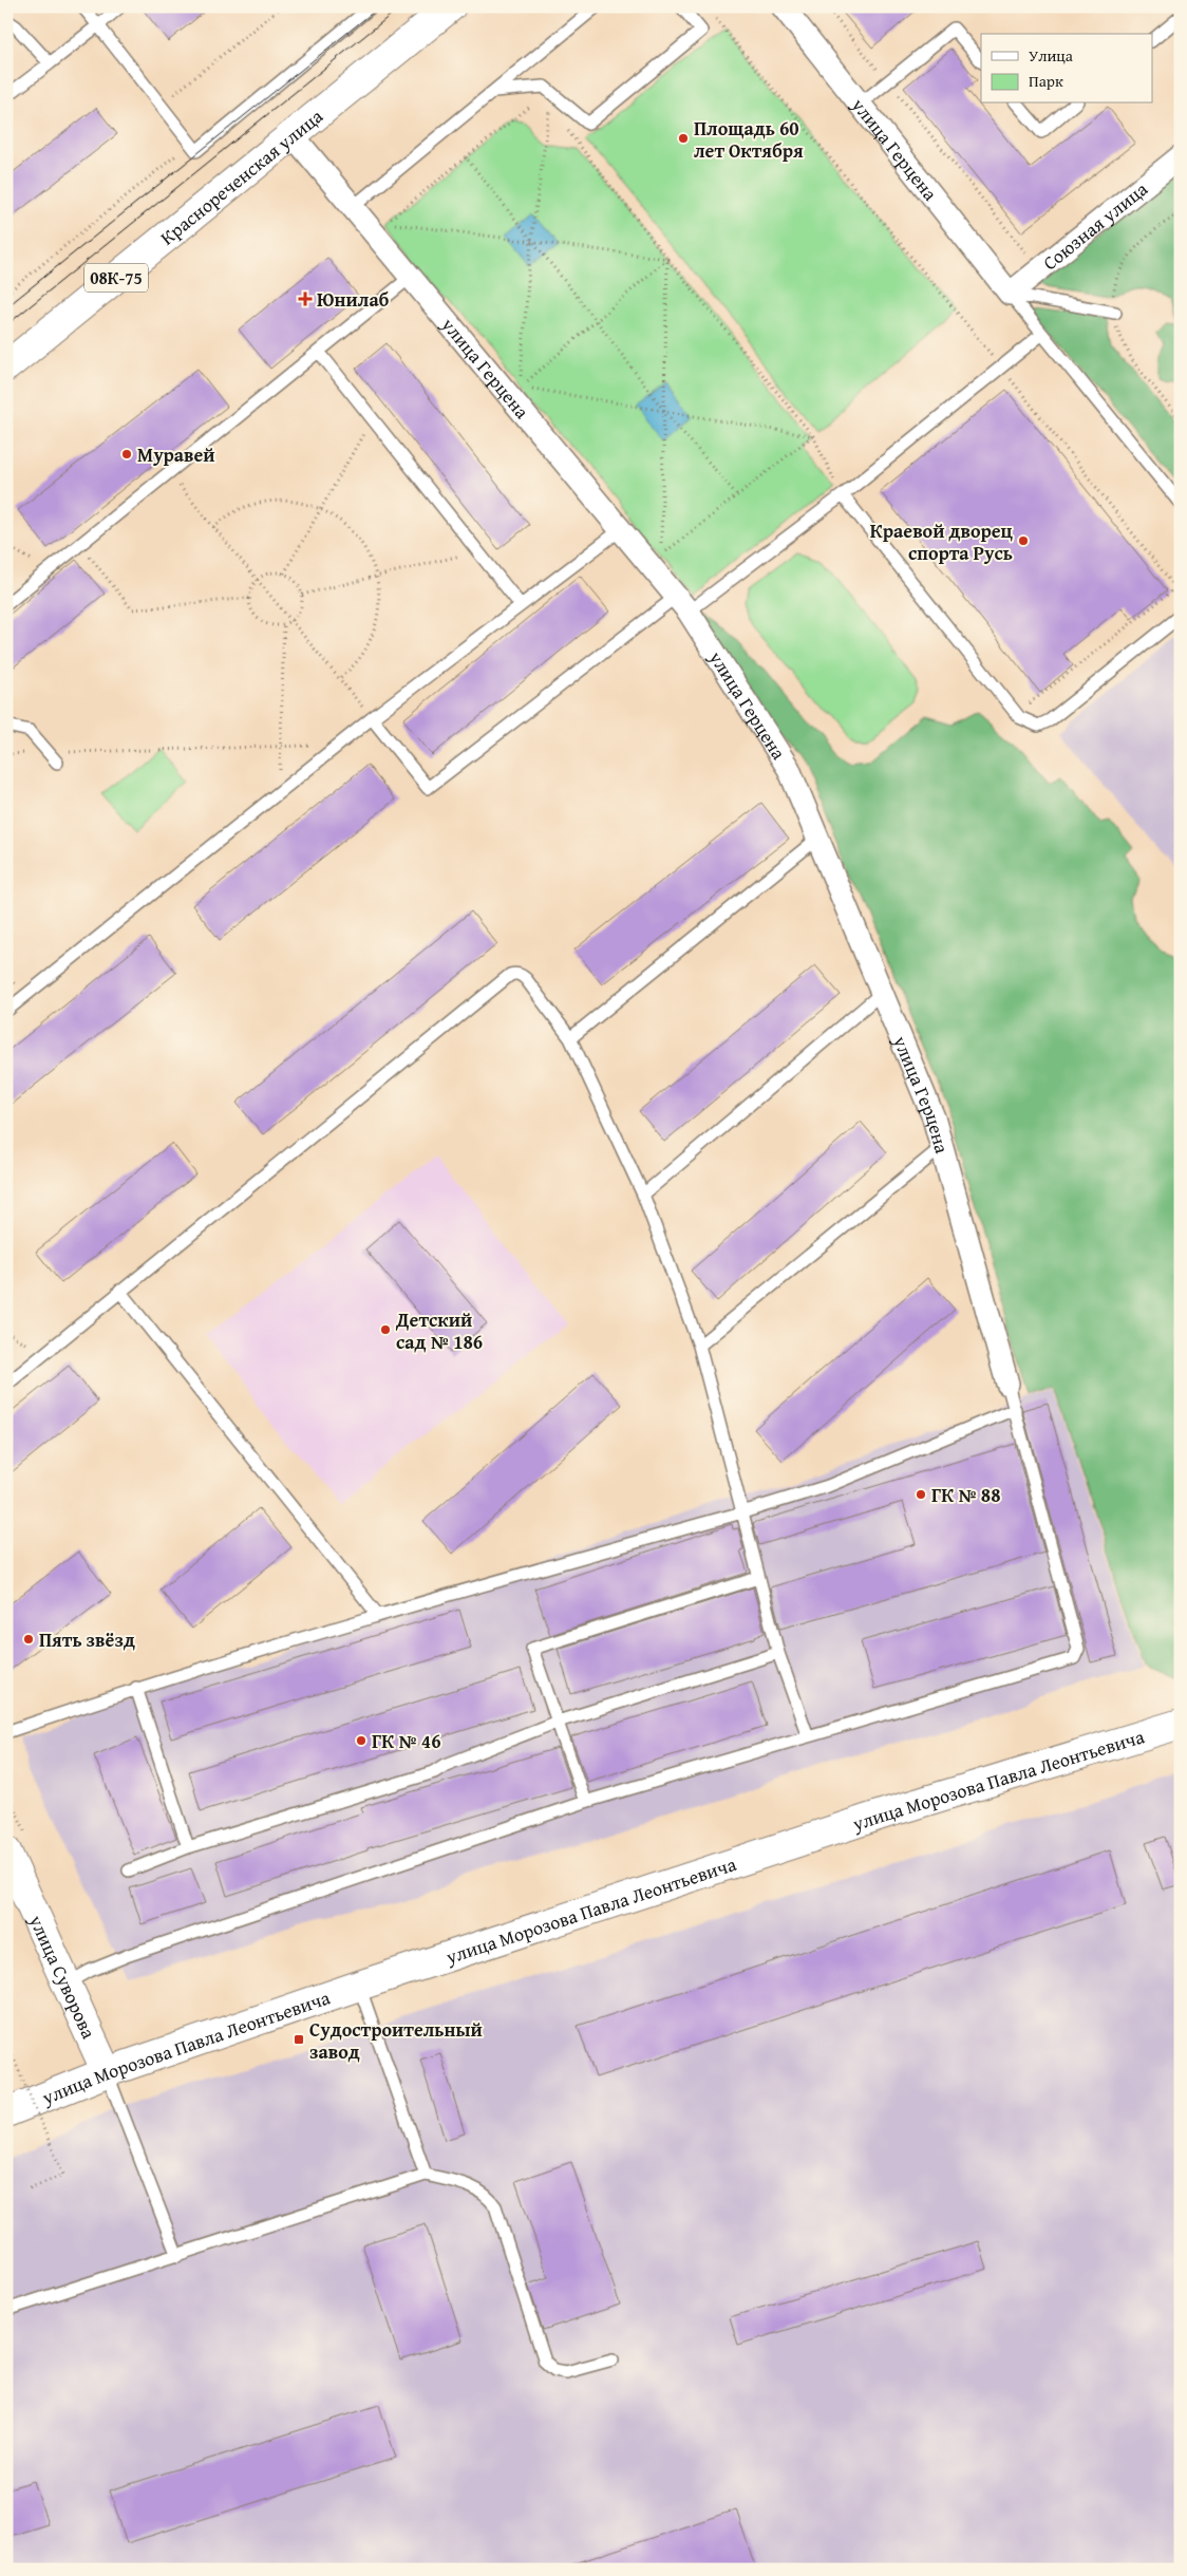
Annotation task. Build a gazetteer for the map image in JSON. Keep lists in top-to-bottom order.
{
  "streets": {
    "main road": [
      "Краснореченская улица",
      "08К-75",
      "улица Морозова Павла Леонтьевича",
      "улица Суворова"
    ],
    "street": ["улица Герцена", "Союзная улица"]
  },
  "crossings": [
    ["улица Герцена", "Краснореченская улица"],
    ["улица Герцена", "Союзная улица"],
    ["улица Морозова Павла Леонтьевича", "улица Суворова"]
  ],
  "places": {
    "other": [
      "Площадь 60 лет Октября",
      "Муравей",
      "Краевой дворец спорта Русь",
      "Детский сад № 186",
      "ГК № 88",
      "Пять звёзд",
      "ГК № 46"
    ],
    "health": ["Юнилаб"],
    "transit": ["Судостроительный завод"]
  },
  "legend": ["Улица", "Парк"]
}
